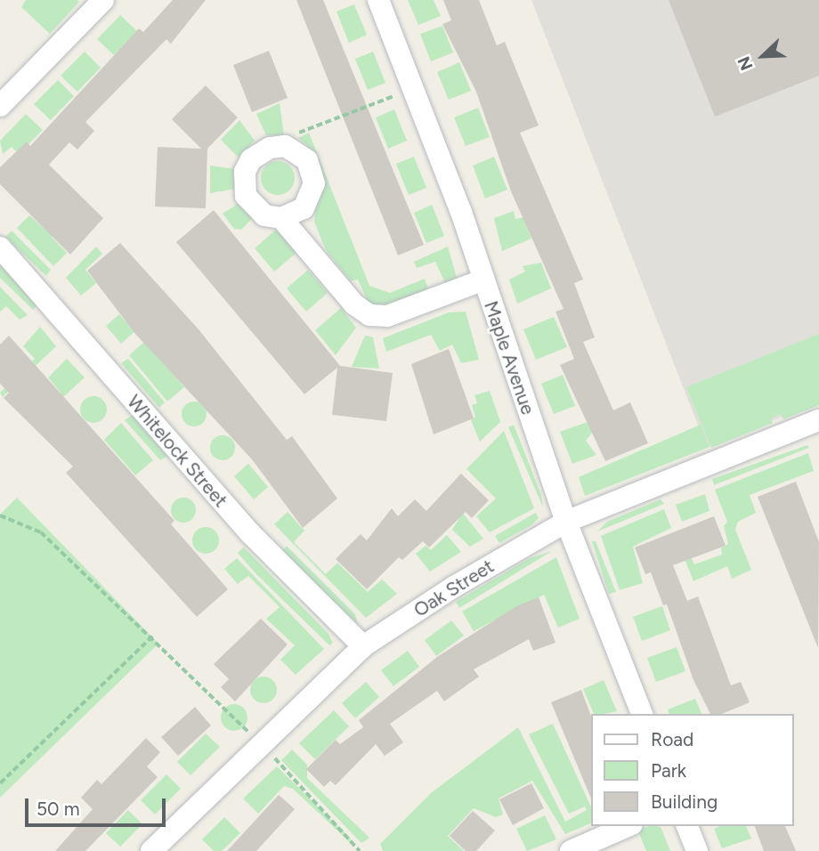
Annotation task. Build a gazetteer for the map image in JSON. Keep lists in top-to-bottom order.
{
  "streets": {
    "street": ["Maple Avenue", "Whitelock Street", "Oak Street"]
  },
  "crossings": [
    ["Maple Avenue", "Oak Street"],
    ["Whitelock Street", "Oak Street"]
  ],
  "legend": ["Road", "Park", "Building"],
  "scale_bar": "50 m",
  "north": "bottom left"
}
